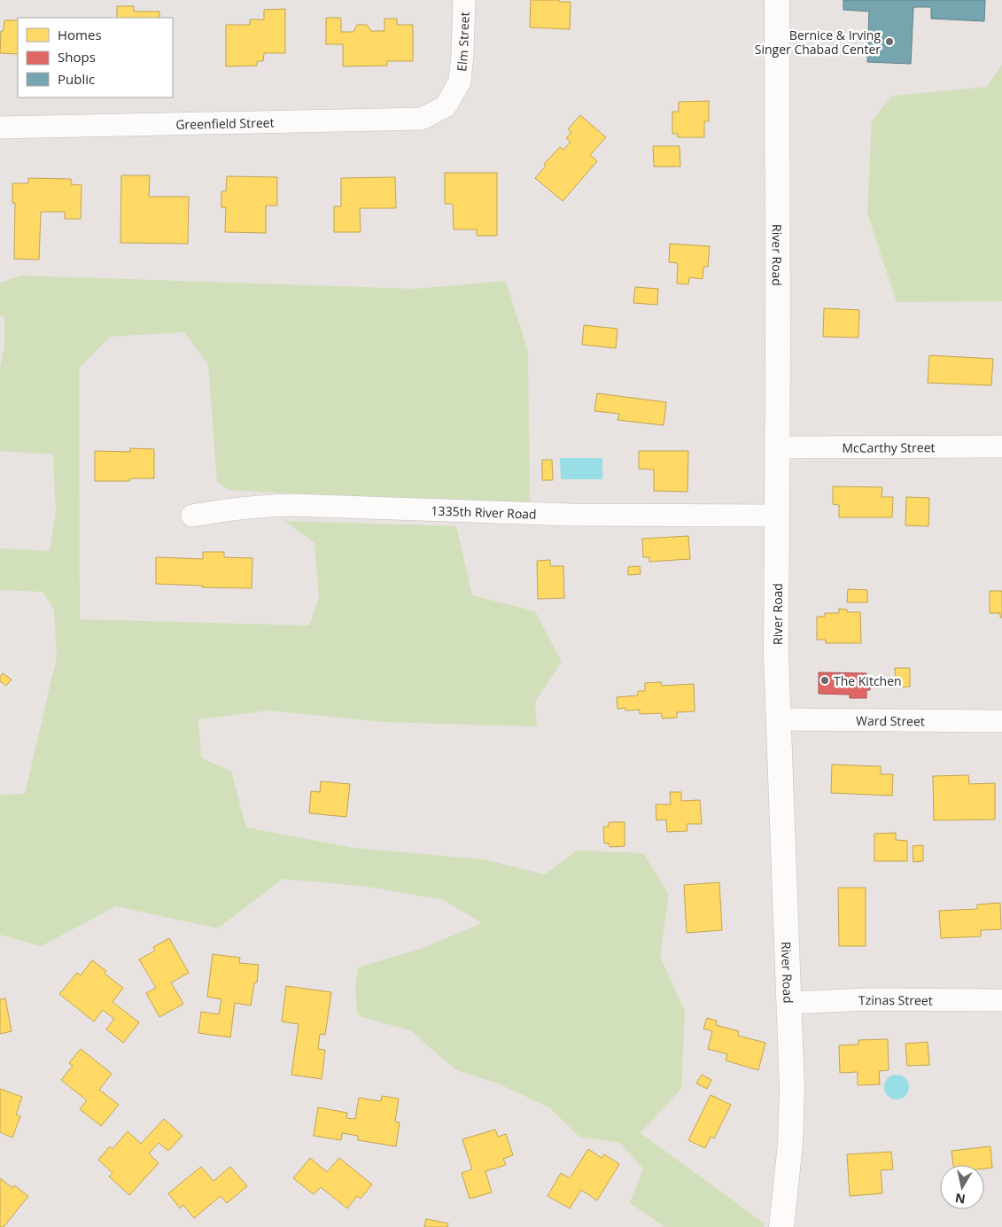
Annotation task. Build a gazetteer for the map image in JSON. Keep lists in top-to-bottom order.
{
  "streets": {
    "street": [
      "Elm Street",
      "Greenfield Street",
      "River Road",
      "McCarthy Street",
      "1335th River Road",
      "Ward Street",
      "Tzinas Street"
    ]
  },
  "crossings": [
    ["Elm Street", "Greenfield Street"],
    ["River Road", "McCarthy Street"],
    ["River Road", "1335th River Road"],
    ["River Road", "Ward Street"],
    ["River Road", "Tzinas Street"]
  ],
  "places": ["Bernice & Irving Singer Chabad Center", "The Kitchen"],
  "legend": ["Homes", "Shops", "Public"],
  "north": "bottom"
}
